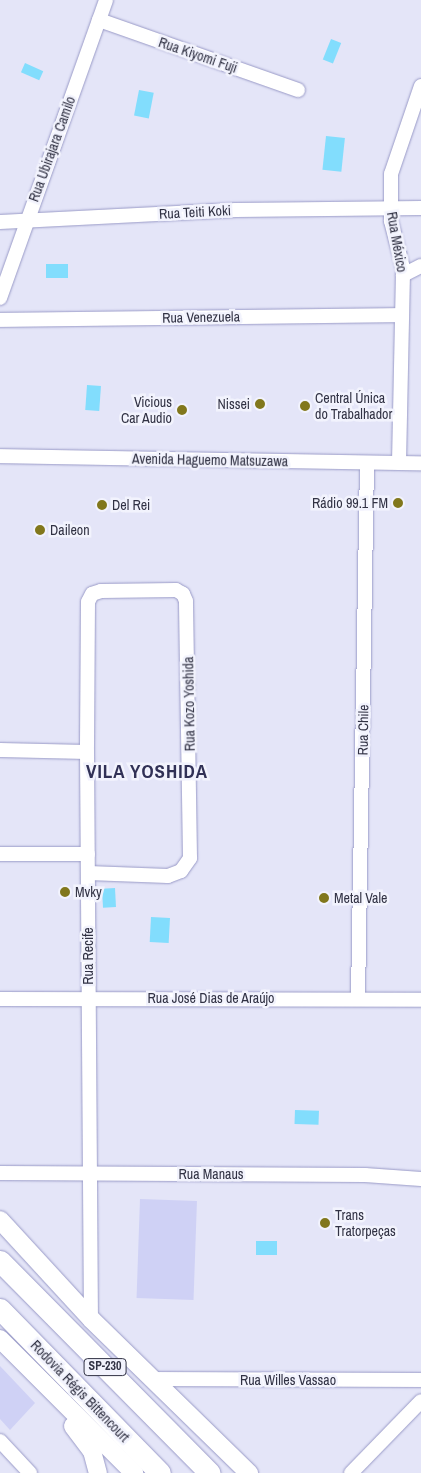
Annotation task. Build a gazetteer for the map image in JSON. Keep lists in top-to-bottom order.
{
  "streets": {
    "highway": ["SP-230", "Rodovia Régis Bittencourt"],
    "street": [
      "Rua Kiyomi Fuji",
      "Rua Ubirajara Camilo",
      "Rua Teiti Koki",
      "Rua México",
      "Rua Venezuela",
      "Avenida Haguemo Matsuzawa",
      "Rua Kozo Yoshida",
      "Rua Chile",
      "Rua Recife",
      "Rua José Dias de Araújo",
      "Rua Manaus",
      "Rua Willes Vassao"
    ]
  },
  "crossings": [
    ["Rua Kiyomi Fuji", "Rua Ubirajara Camilo"],
    ["Rua Ubirajara Camilo", "Rua Teiti Koki"],
    ["Rua Teiti Koki", "Rua México"],
    ["Rua México", "Rua Venezuela"],
    ["Rua México", "Avenida Haguemo Matsuzawa"],
    ["Avenida Haguemo Matsuzawa", "Rua Chile"],
    ["Rua Kozo Yoshida", "Rua Recife"],
    ["Rua Chile", "Rua José Dias de Araújo"],
    ["Rua Recife", "Rua José Dias de Araújo"],
    ["Rua Recife", "Rua Manaus"]
  ],
  "districts": ["VILA YOSHIDA"],
  "places": [
    "Nissei",
    "Central Única do Trabalhador",
    "Vicious Car Audio",
    "Rádio 99.1 FM",
    "Del Rei",
    "Daileon",
    "Mvky",
    "Metal Vale",
    "Trans Tratorpeças"
  ]
}
